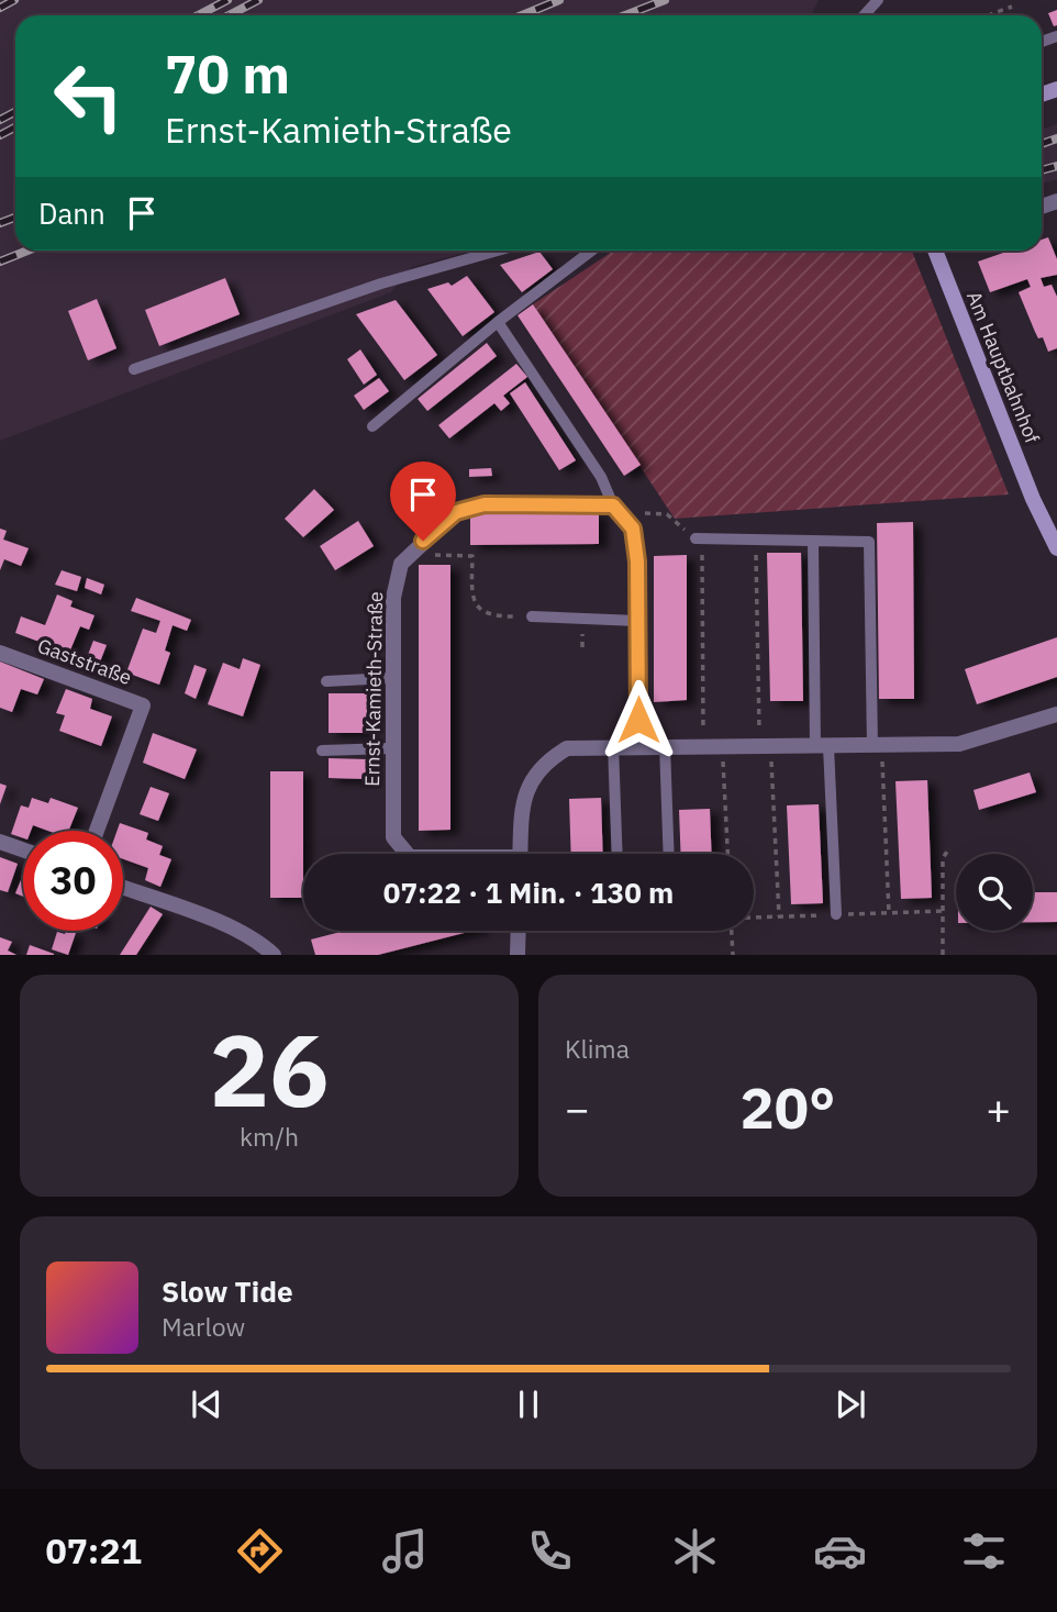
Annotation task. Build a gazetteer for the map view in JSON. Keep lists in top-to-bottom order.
{
  "streets": {
    "street": ["Am Hauptbahnhof", "Gaststraße", "Ernst-Kamieth-Straße"]
  },
  "page": {
    "turn": ["70 m", "Ernst-Kamieth-Straße"],
    "then": "Dann",
    "limit": "30",
    "trip": "07:22 · 1 Min. · 130 m",
    "tile": [
      ["26", "km/h"],
      "Klima"
    ],
    "heat": ["−", "20°", "+"],
    "song": ["Slow Tide", "Marlow"],
    "tabs": "07:21"
  }
}
